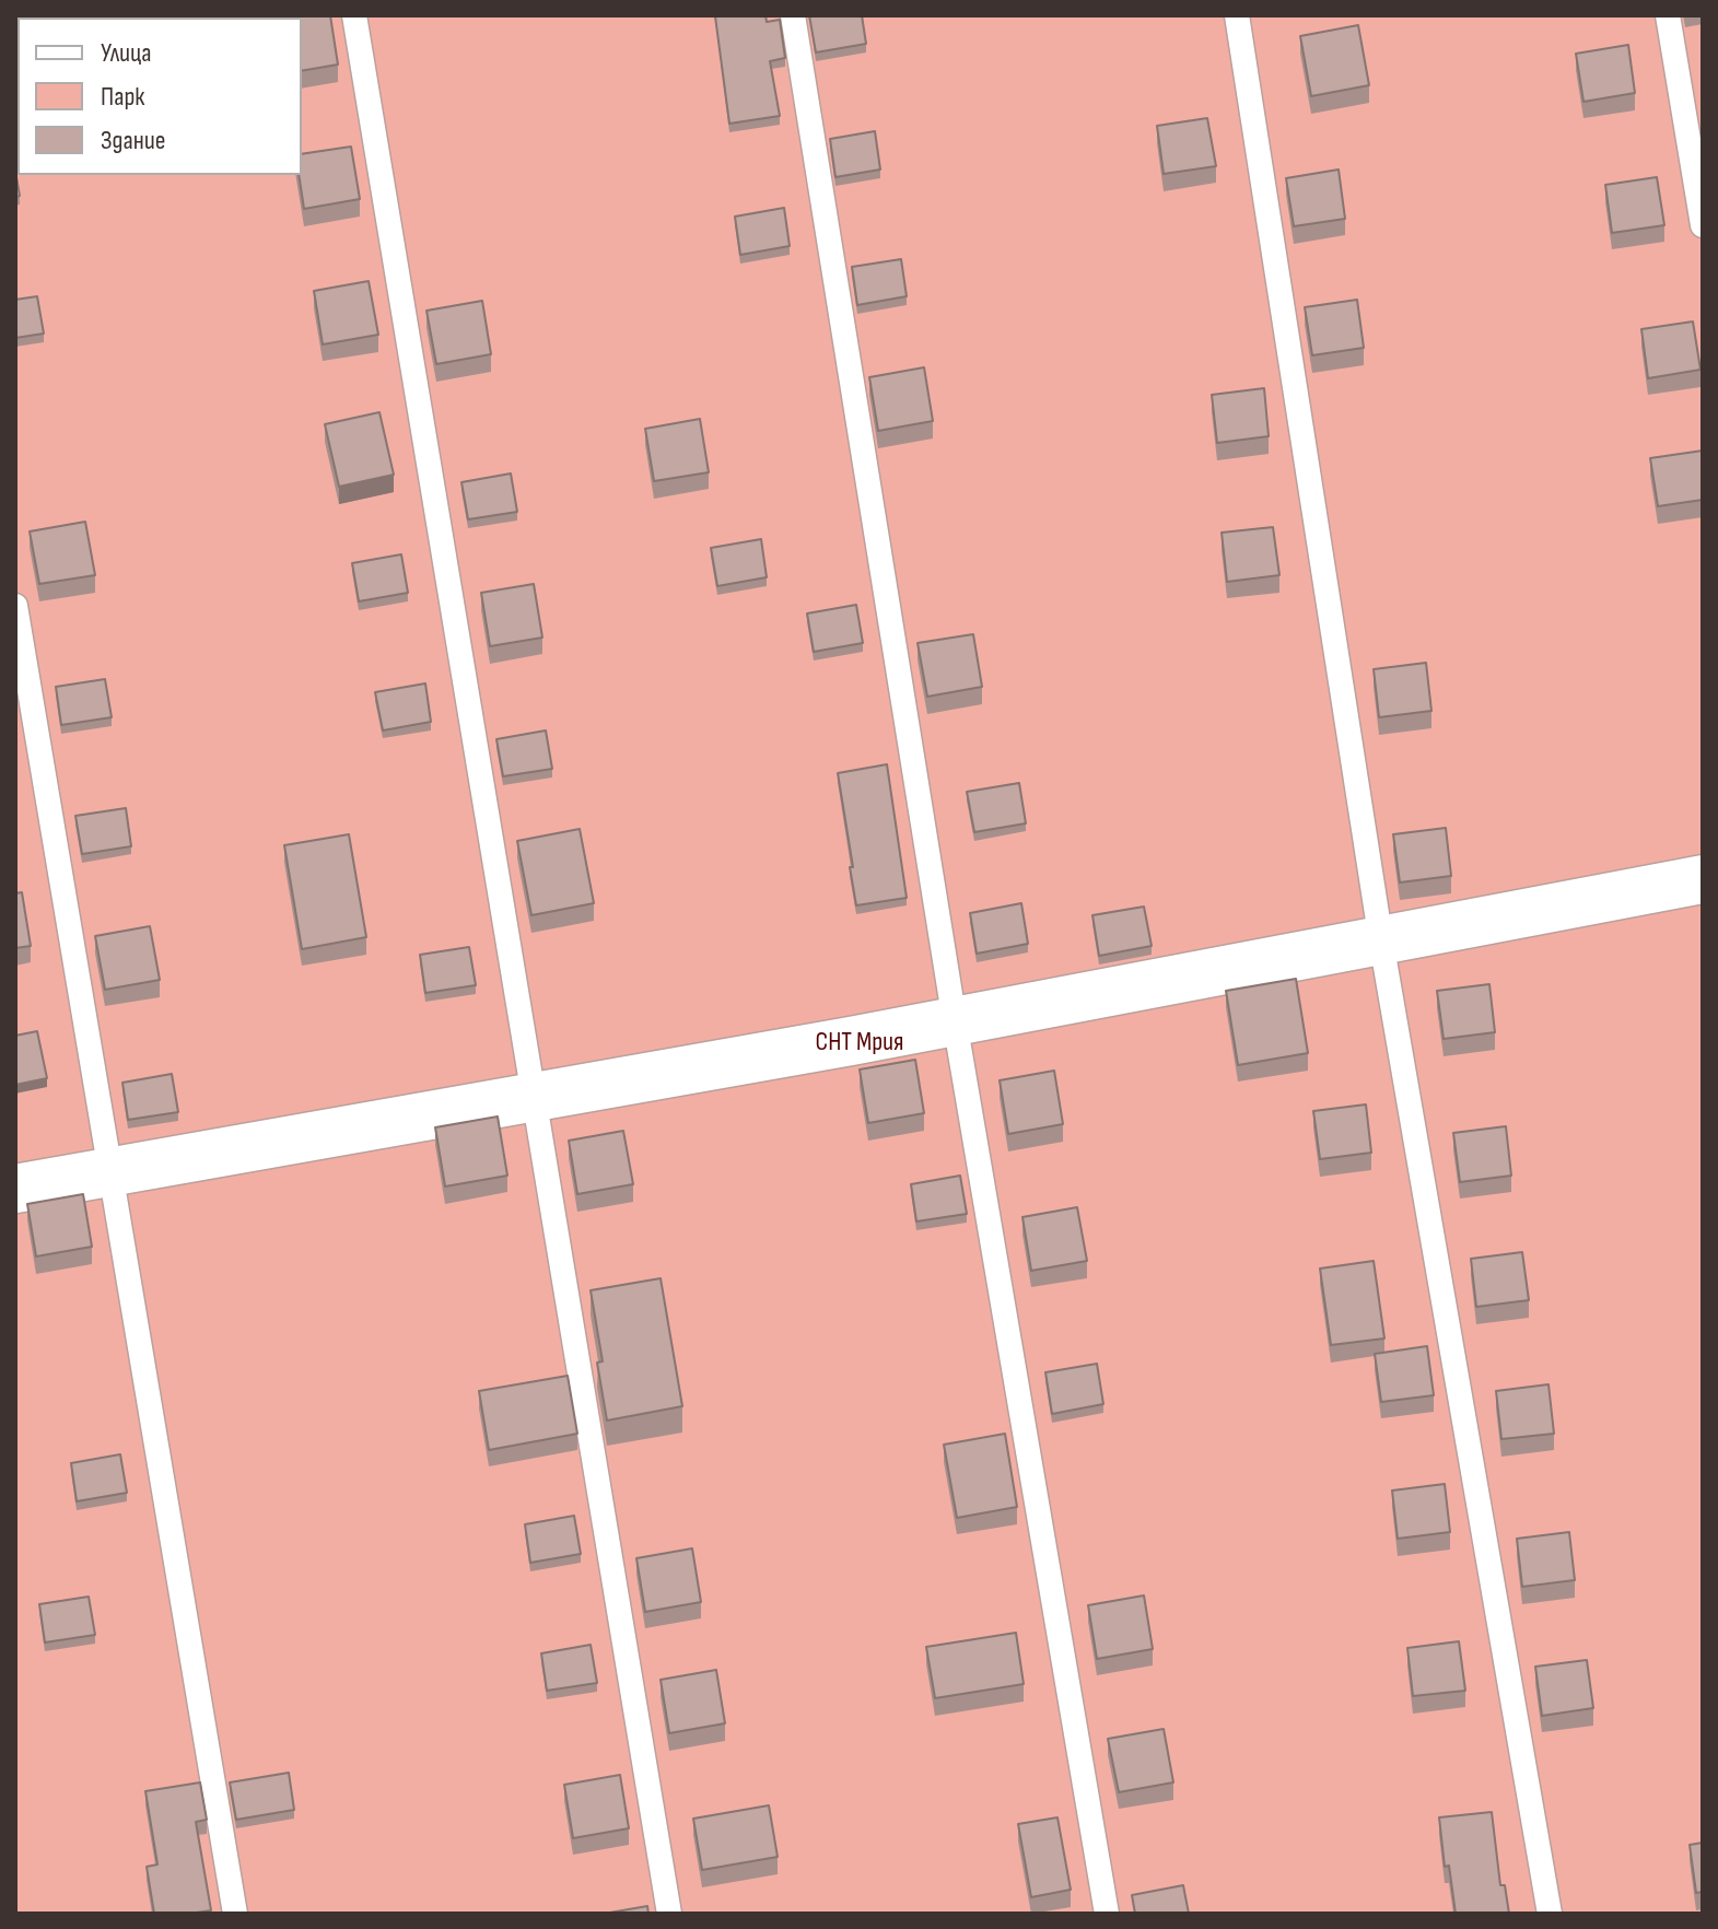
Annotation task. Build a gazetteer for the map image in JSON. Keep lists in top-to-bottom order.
{
  "parks": ["СНТ Мрия"],
  "legend": ["Улица", "Парк", "Здание"]
}
